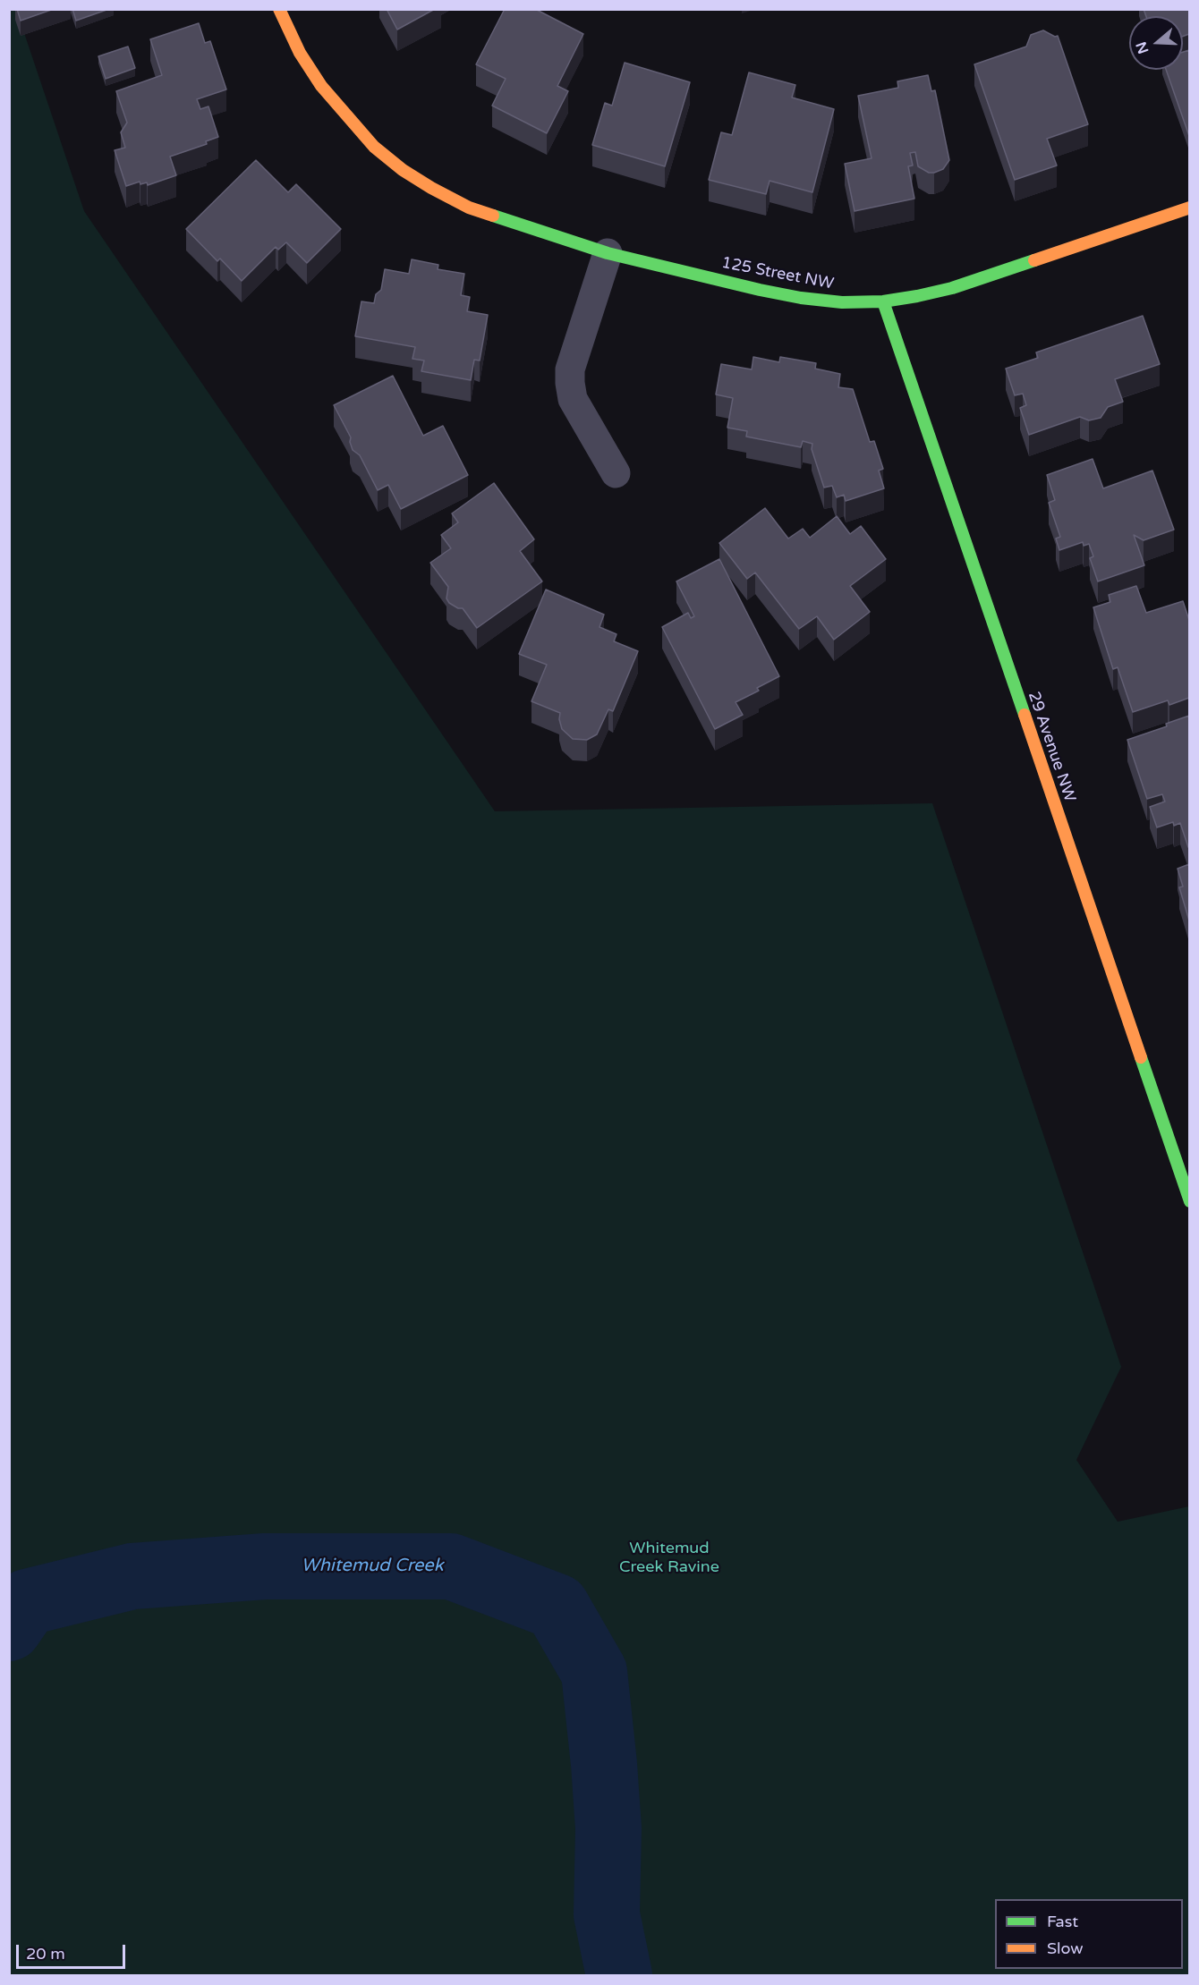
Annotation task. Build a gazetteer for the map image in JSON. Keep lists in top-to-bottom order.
{
  "streets": {
    "street": ["125 Street NW", "29 Avenue NW"]
  },
  "crossings": [
    ["125 Street NW", "29 Avenue NW"]
  ],
  "water": ["Whitemud Creek"],
  "parks": ["Whitemud Creek Ravine"],
  "legend": ["Fast", "Slow"],
  "scale_bar": "20 m",
  "north": "left"
}
